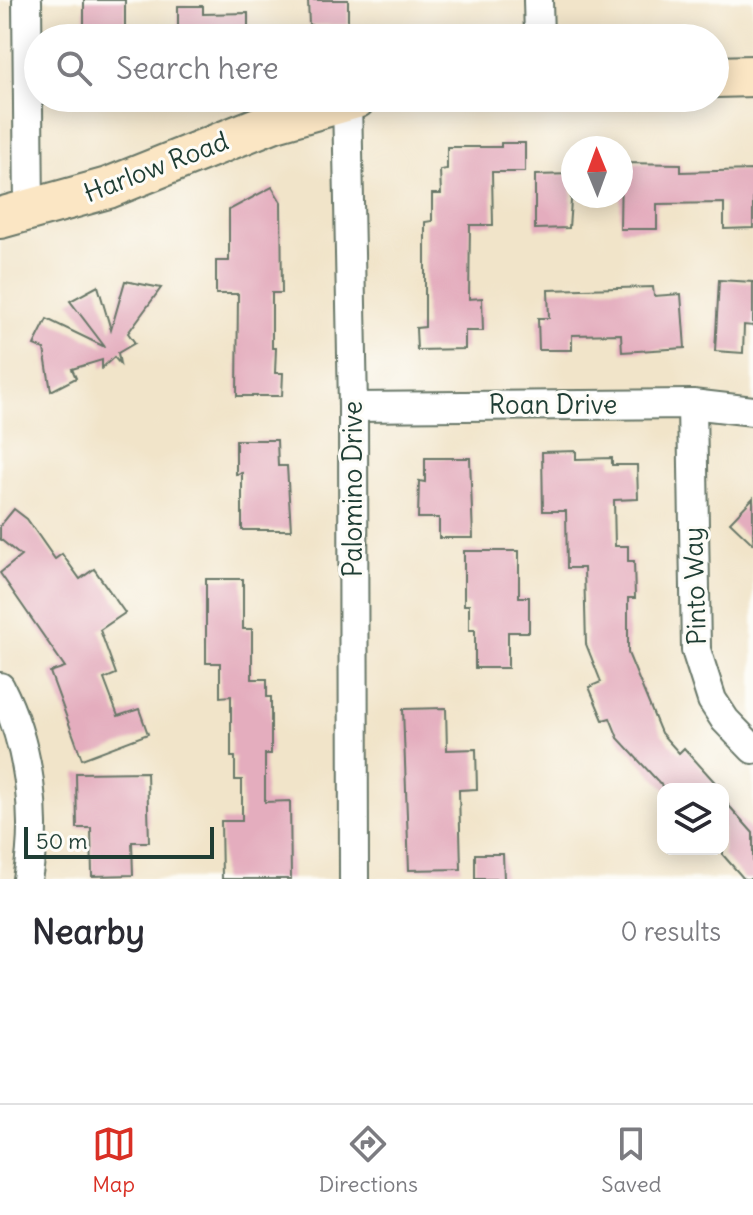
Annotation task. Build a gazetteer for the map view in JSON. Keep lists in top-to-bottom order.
{
  "streets": {
    "main road": ["Harlow Road"],
    "street": ["Roan Drive", "Palomino Drive", "Pinto Way"]
  },
  "crossings": [
    ["Roan Drive", "Palomino Drive"],
    ["Roan Drive", "Pinto Way"]
  ],
  "scale_bar": "50 m",
  "north": "top",
  "page": {
    "search": "Search here",
    "scale": "50 m",
    "heading": ["Nearby", "0 results"],
    "nav": ["Map", "Directions", "Saved"]
  }
}
